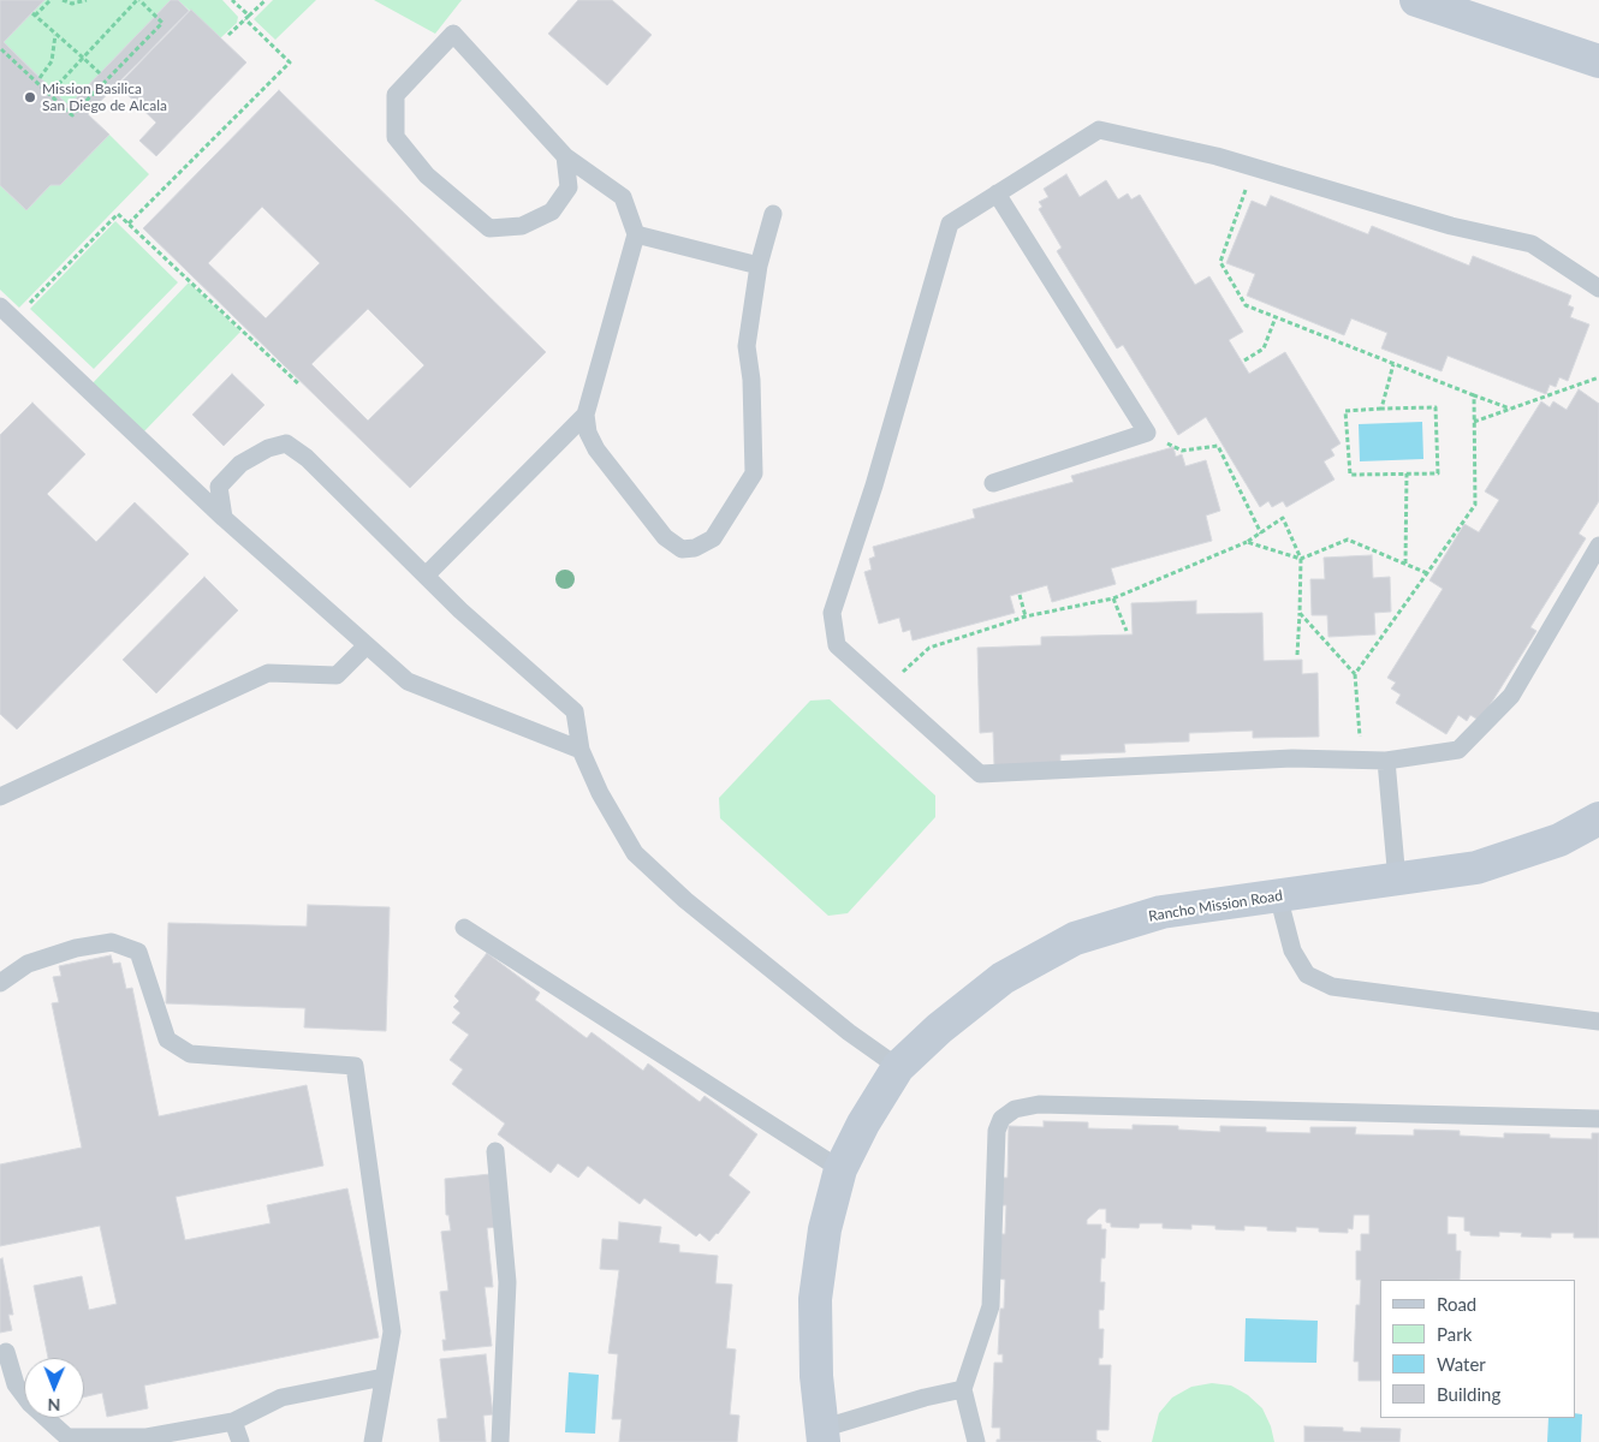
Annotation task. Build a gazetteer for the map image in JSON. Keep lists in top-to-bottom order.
{
  "streets": {
    "main road": ["Rancho Mission Road"]
  },
  "places": ["Mission Basilica San Diego de Alcala"],
  "legend": [
    "Road",
    "Park",
    "Water",
    "Building"
  ],
  "north": "bottom"
}
